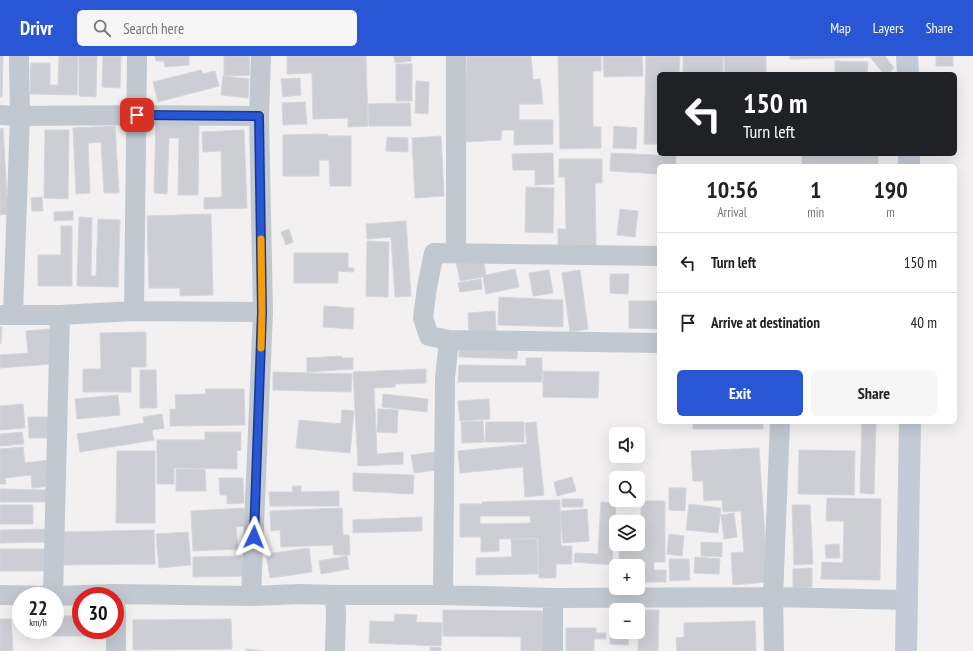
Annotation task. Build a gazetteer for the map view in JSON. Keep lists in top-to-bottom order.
{
  "page": {
    "header": "Drivr",
    "search": "Search here",
    "nav": ["Map", "Layers", "Share"],
    "turn": ["150 m", "Turn left"],
    "eta": [
      "10:56",
      "Arrival",
      "1",
      "min",
      "190",
      "m"
    ],
    "list": [
      {
        "name": "Turn left",
        "value": "150 m"
      },
      {
        "name": "Arrive at destination",
        "value": "40 m"
      }
    ],
    "buttons": ["Exit", "Share"],
    "map_buttons": ["+", "−"],
    "speed": "22 km/h",
    "limit": "30"
  }
}
